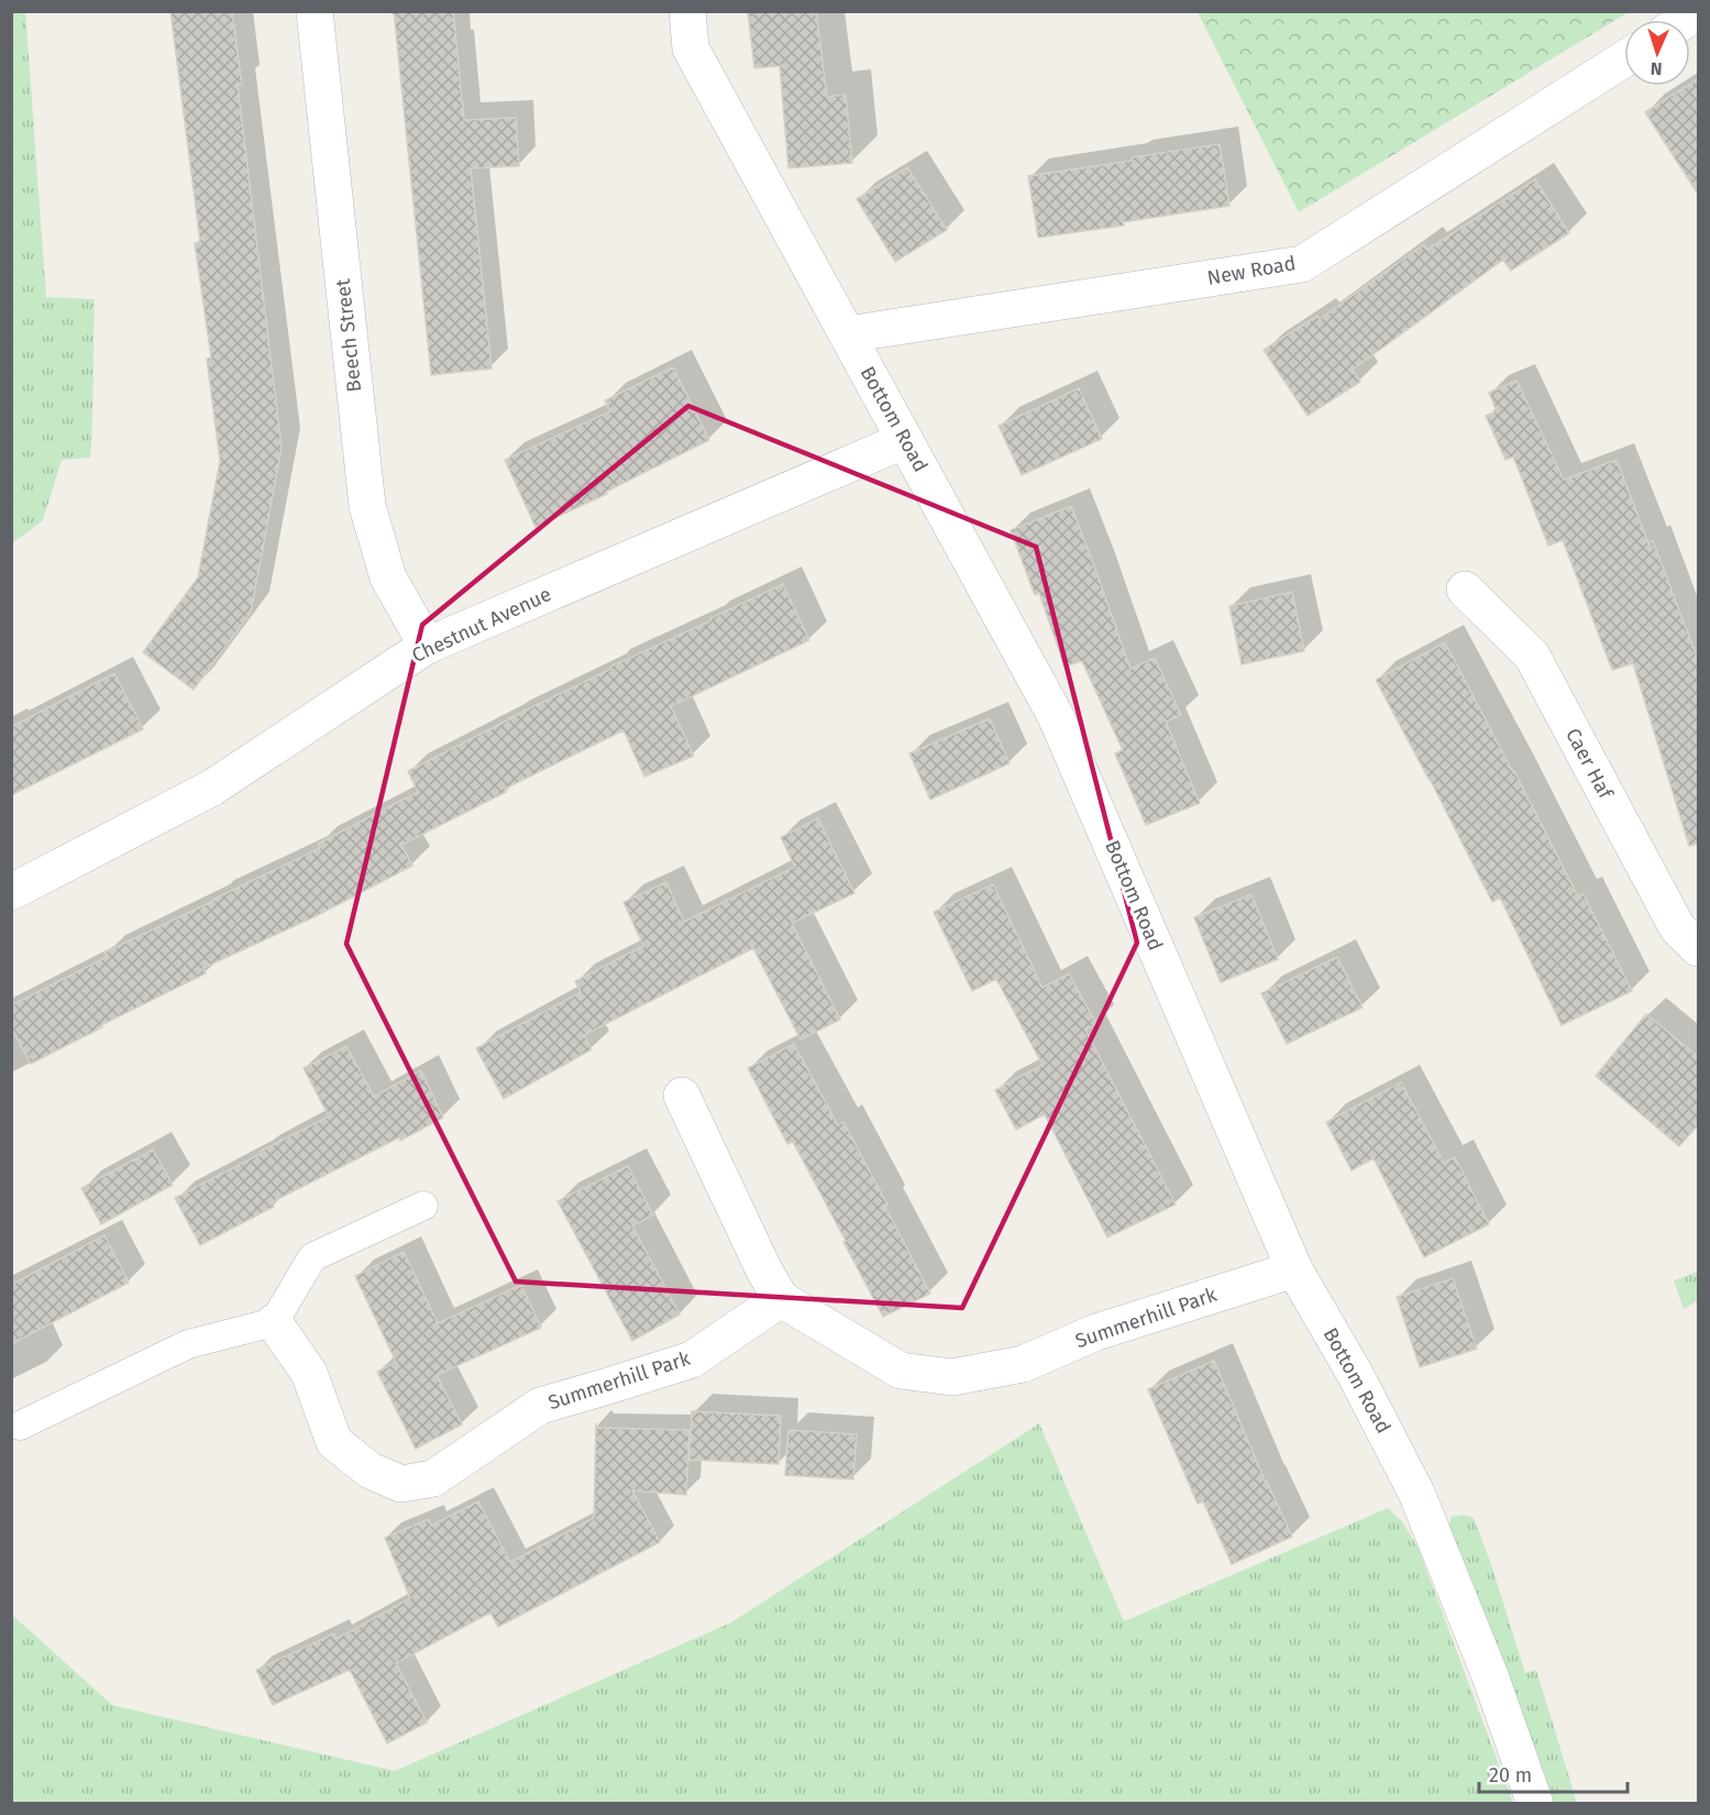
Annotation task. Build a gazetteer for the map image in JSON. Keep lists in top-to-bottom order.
{
  "streets": {
    "street": [
      "New Road",
      "Beech Street",
      "Bottom Road",
      "Chestnut Avenue",
      "Caer Haf",
      "Summerhill Park"
    ]
  },
  "crossings": [
    ["New Road", "Bottom Road"],
    ["Beech Street", "Chestnut Avenue"],
    ["Bottom Road", "Chestnut Avenue"],
    ["Bottom Road", "Summerhill Park"]
  ],
  "scale_bar": "20 m",
  "north": "bottom"
}
